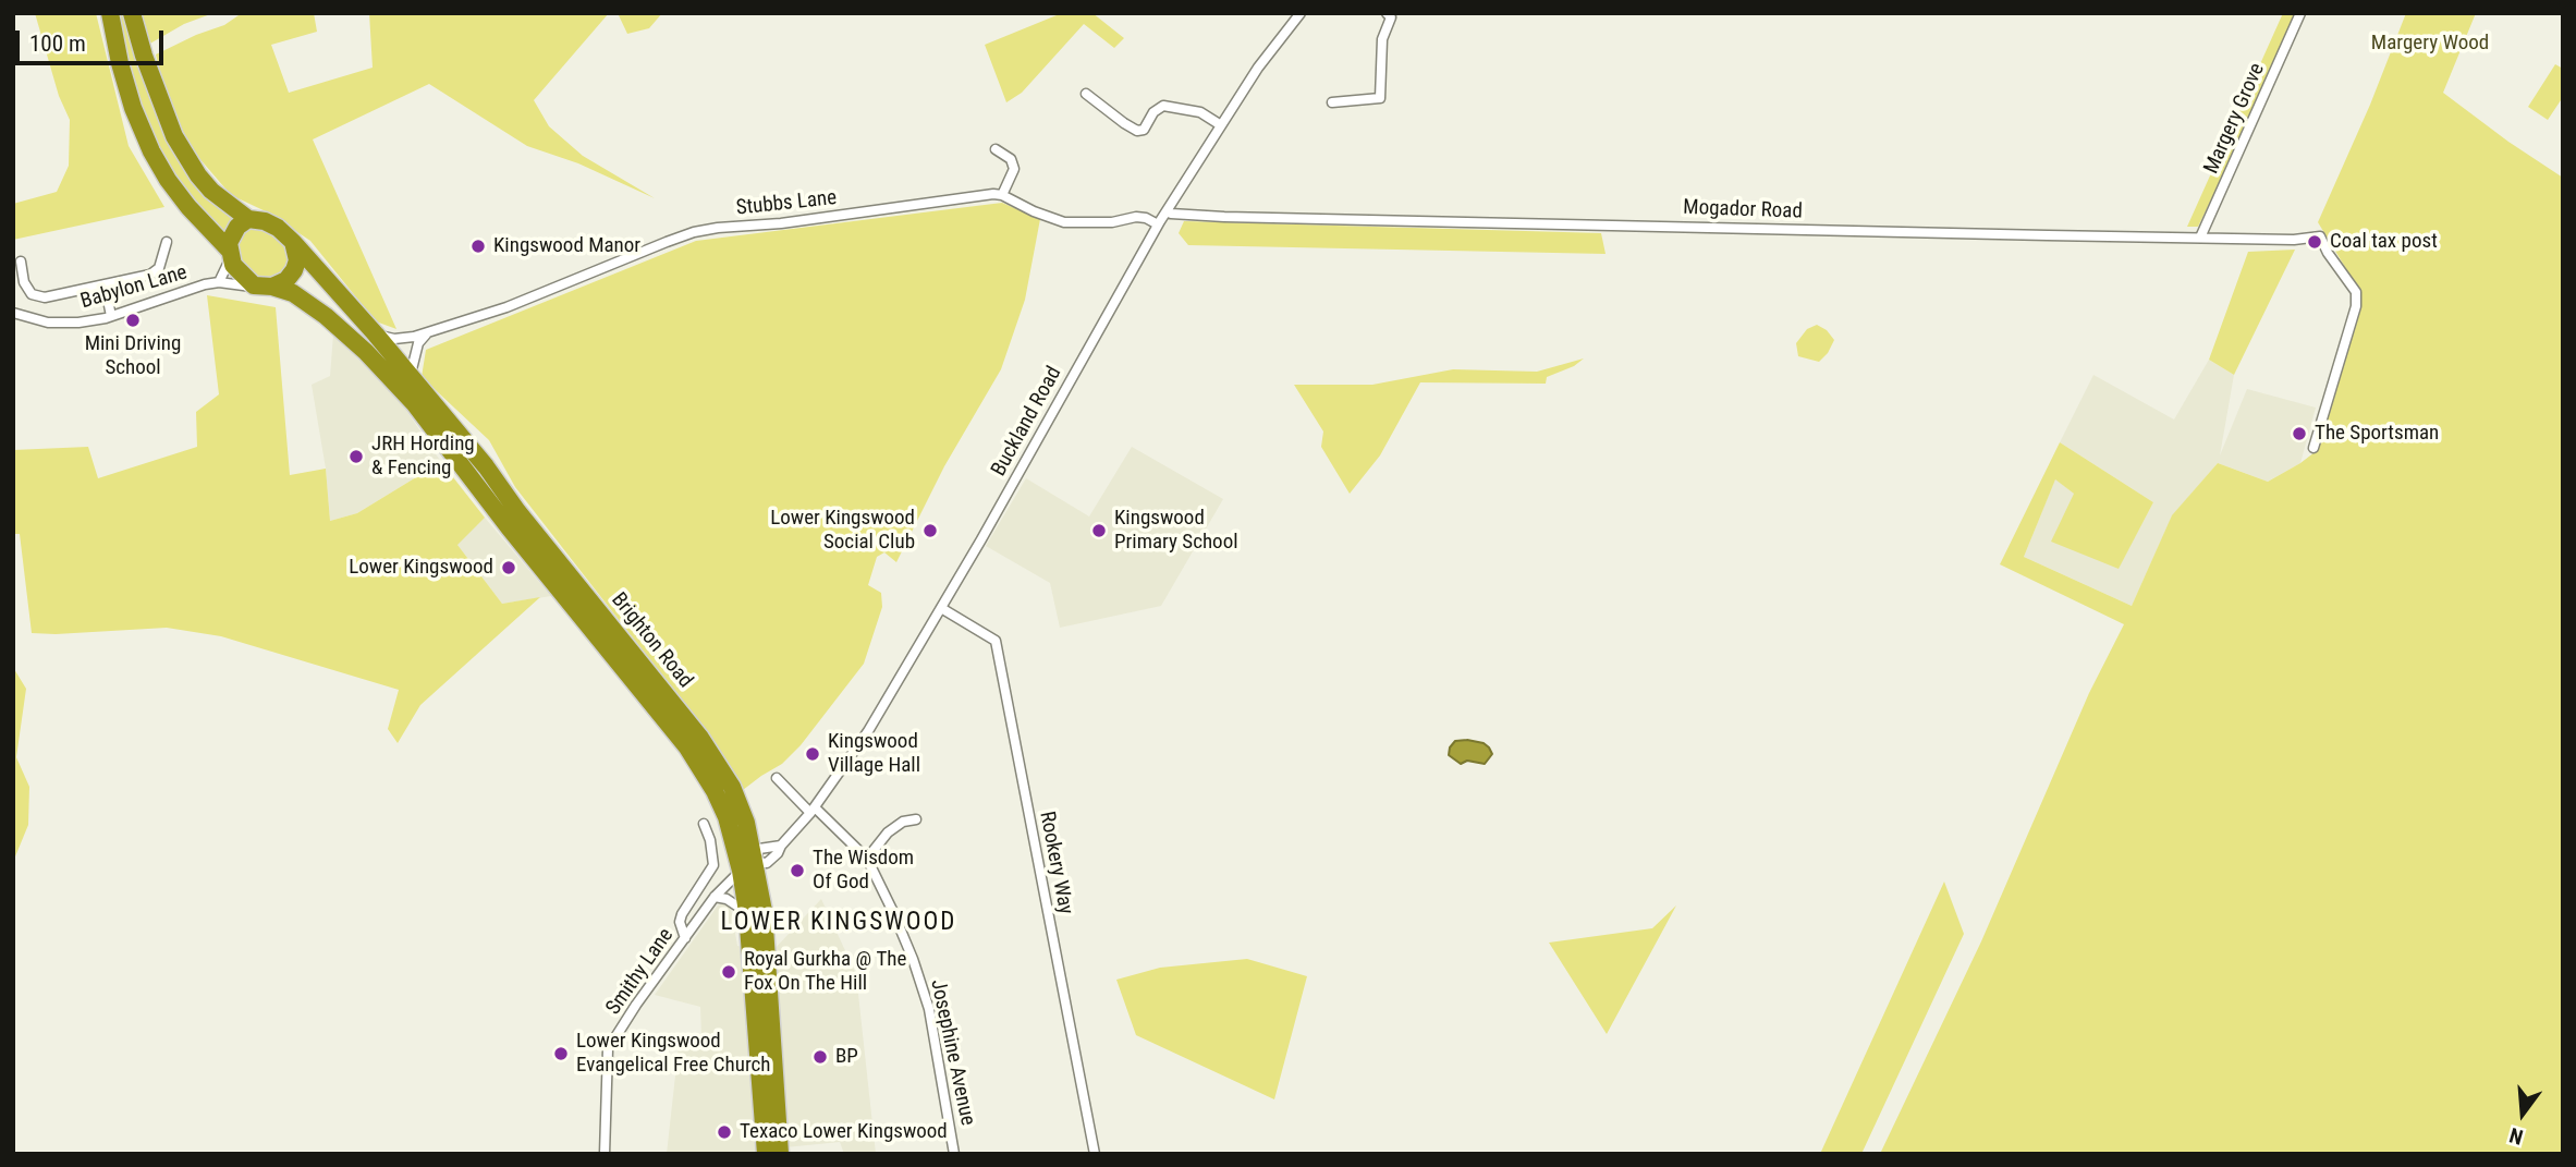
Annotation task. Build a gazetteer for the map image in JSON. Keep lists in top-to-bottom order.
{
  "streets": {
    "highway": ["Brighton Road"],
    "street": [
      "Margery Grove",
      "Stubbs Lane",
      "Mogador Road",
      "Babylon Lane",
      "Buckland Road",
      "Rookery Way",
      "Smithy Lane",
      "Josephine Avenue"
    ]
  },
  "crossings": [
    ["Margery Grove", "Mogador Road"],
    ["Stubbs Lane", "Brighton Road"],
    ["Mogador Road", "Buckland Road"],
    ["Babylon Lane", "Brighton Road"],
    ["Buckland Road", "Brighton Road"],
    ["Buckland Road", "Rookery Way"],
    ["Buckland Road", "Smithy Lane"],
    ["Buckland Road", "Josephine Avenue"],
    ["Brighton Road", "Smithy Lane"]
  ],
  "districts": ["LOWER KINGSWOOD"],
  "parks": ["Margery Wood"],
  "places": [
    "Coal tax post",
    "Kingswood Manor",
    "Mini Driving School",
    "The Sportsman",
    "JRH Hording & Fencing",
    "Lower Kingswood Social Club",
    "Kingswood Primary School",
    "Lower Kingswood",
    "Kingswood Village Hall",
    "The Wisdom Of God",
    "Royal Gurkha @ The Fox On The Hill",
    "Lower Kingswood Evangelical Free Church",
    "BP",
    "Texaco Lower Kingswood"
  ],
  "scale_bar": "100 m",
  "north": "bottom"
}
